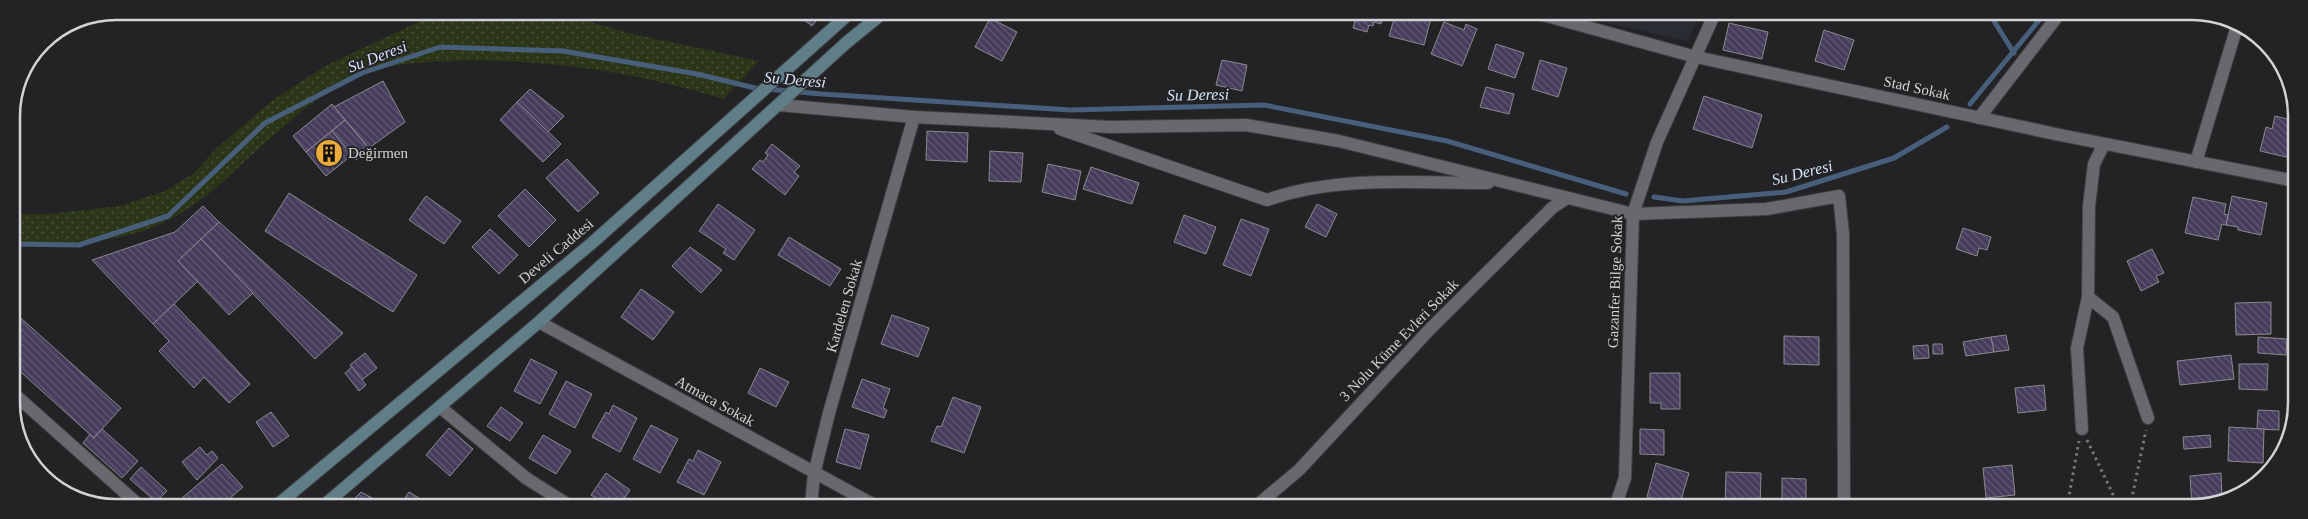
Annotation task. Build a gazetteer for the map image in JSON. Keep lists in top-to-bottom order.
{
  "streets": {
    "main road": ["Develi Caddesi"],
    "street": [
      "Stad Sokak",
      "Gazanfer Bilge Sokak",
      "Kardelen Sokak",
      "3 Nolu Küme Evleri Sokak",
      "Atmaca Sokak"
    ]
  },
  "crossings": [
    ["Stad Sokak", "Gazanfer Bilge Sokak"],
    ["Kardelen Sokak", "Atmaca Sokak"]
  ],
  "water": ["Su Deresi"],
  "places": {
    "building": ["Değirmen"]
  }
}
